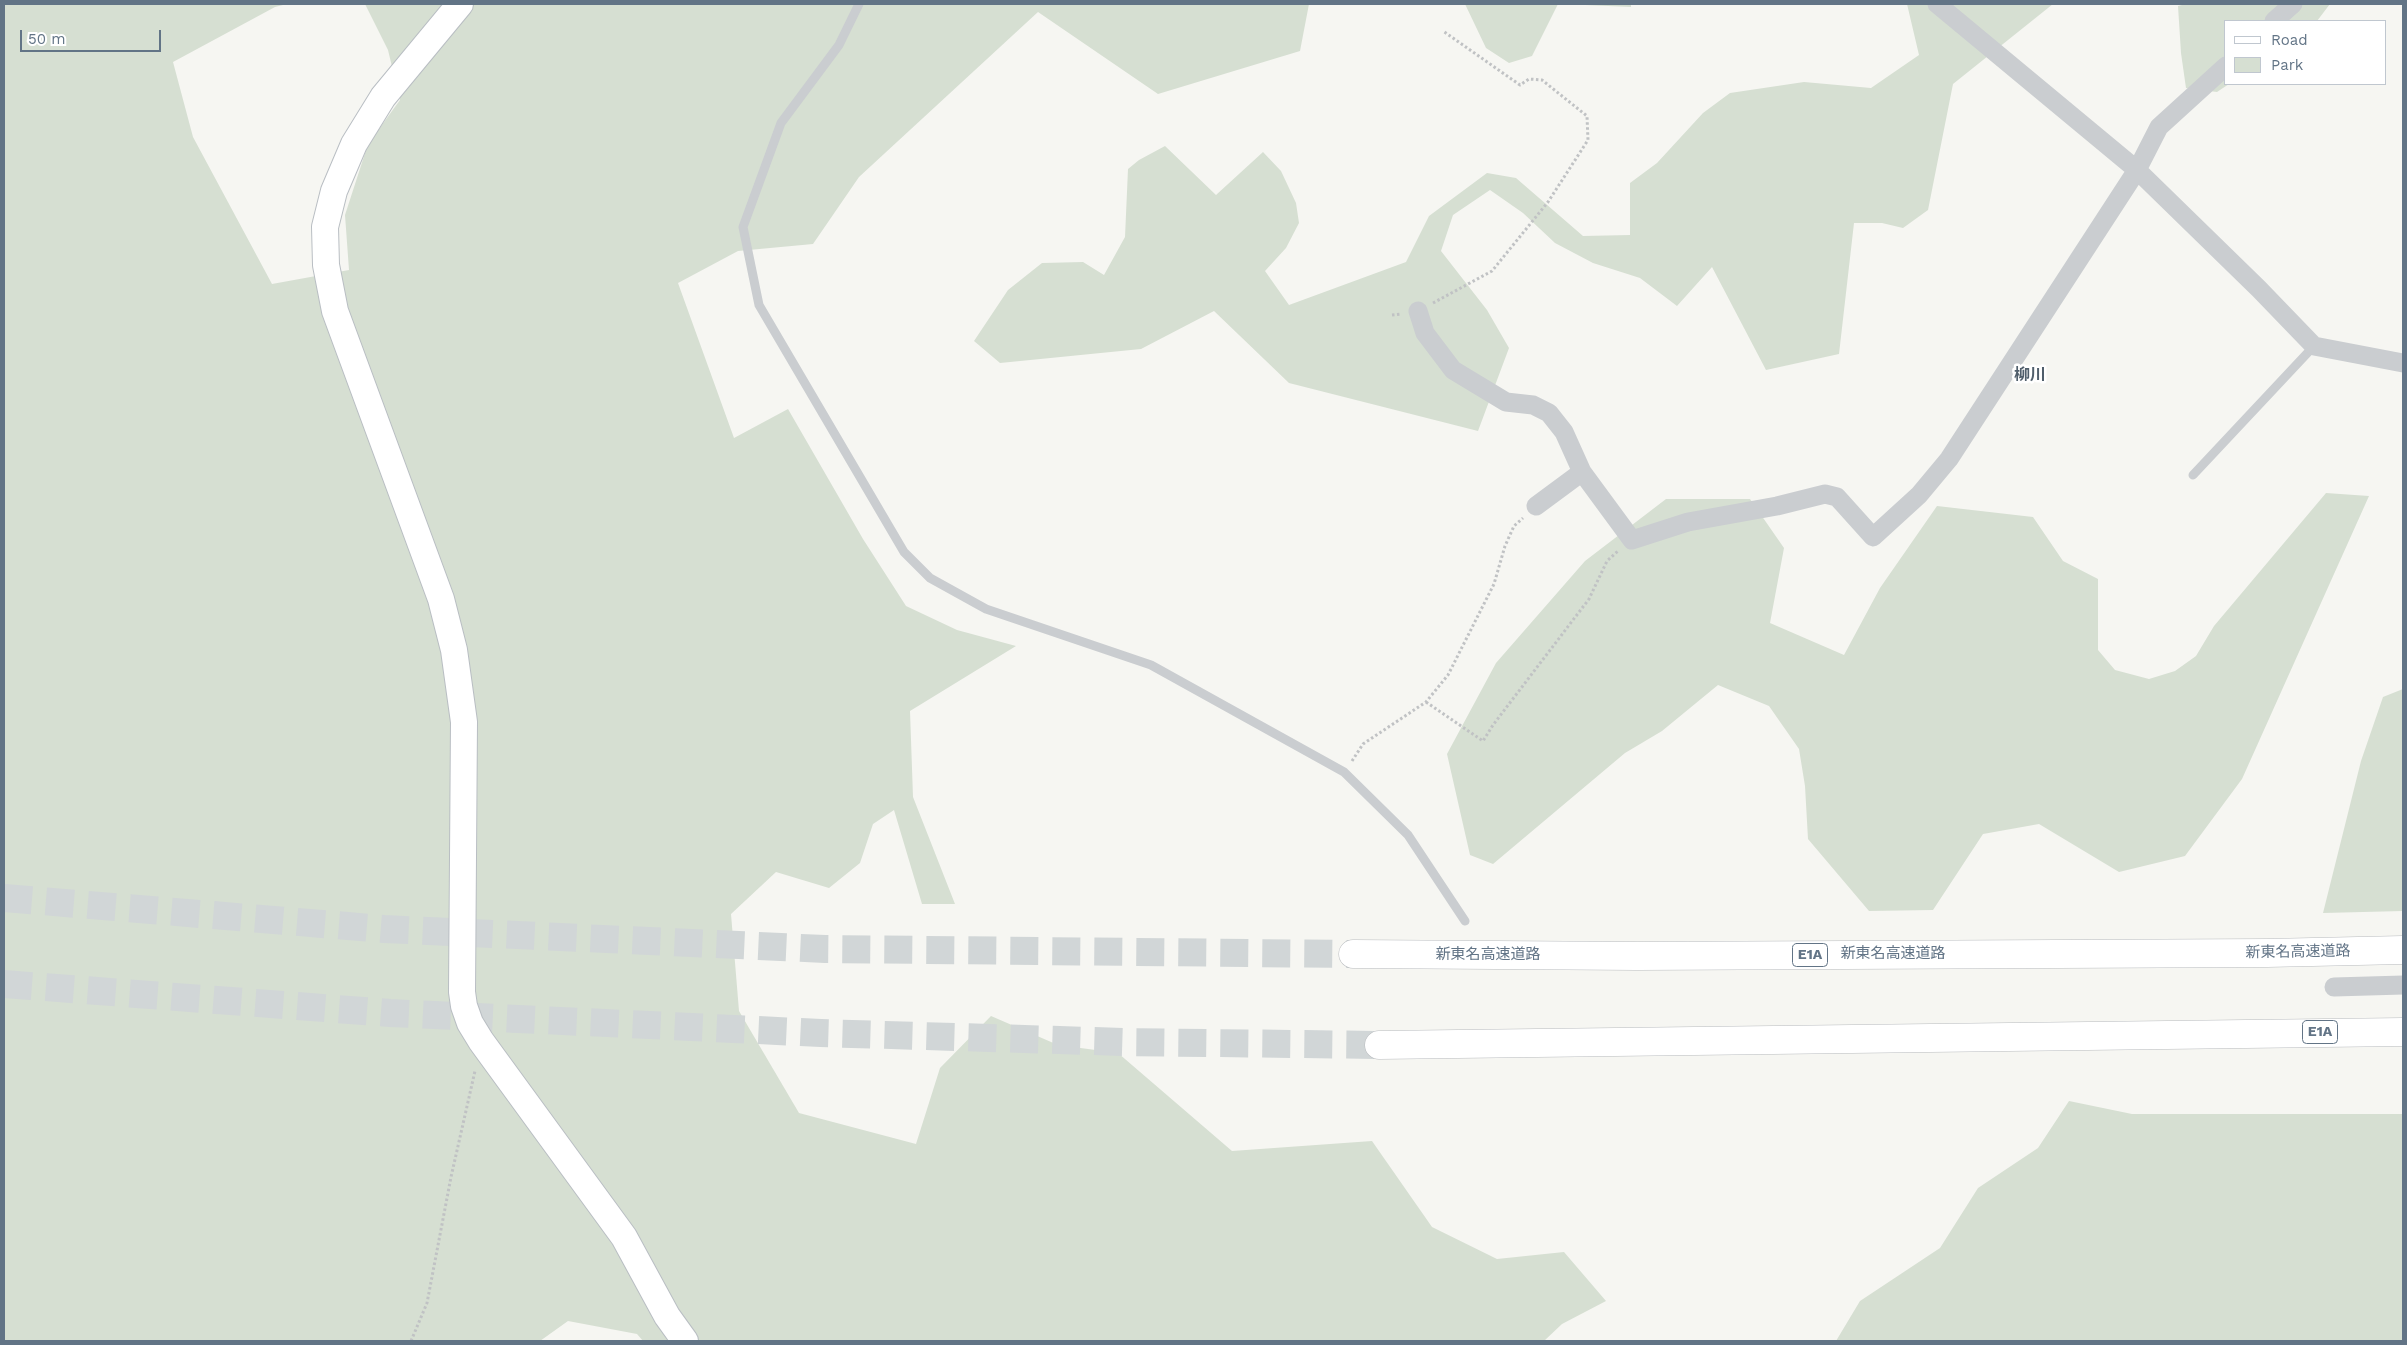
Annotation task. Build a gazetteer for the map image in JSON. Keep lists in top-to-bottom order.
{
  "streets": {
    "highway": ["新東名高速道路", "E1A"]
  },
  "districts": ["柳川"],
  "legend": ["Road", "Park"],
  "scale_bar": "50 m"
}
